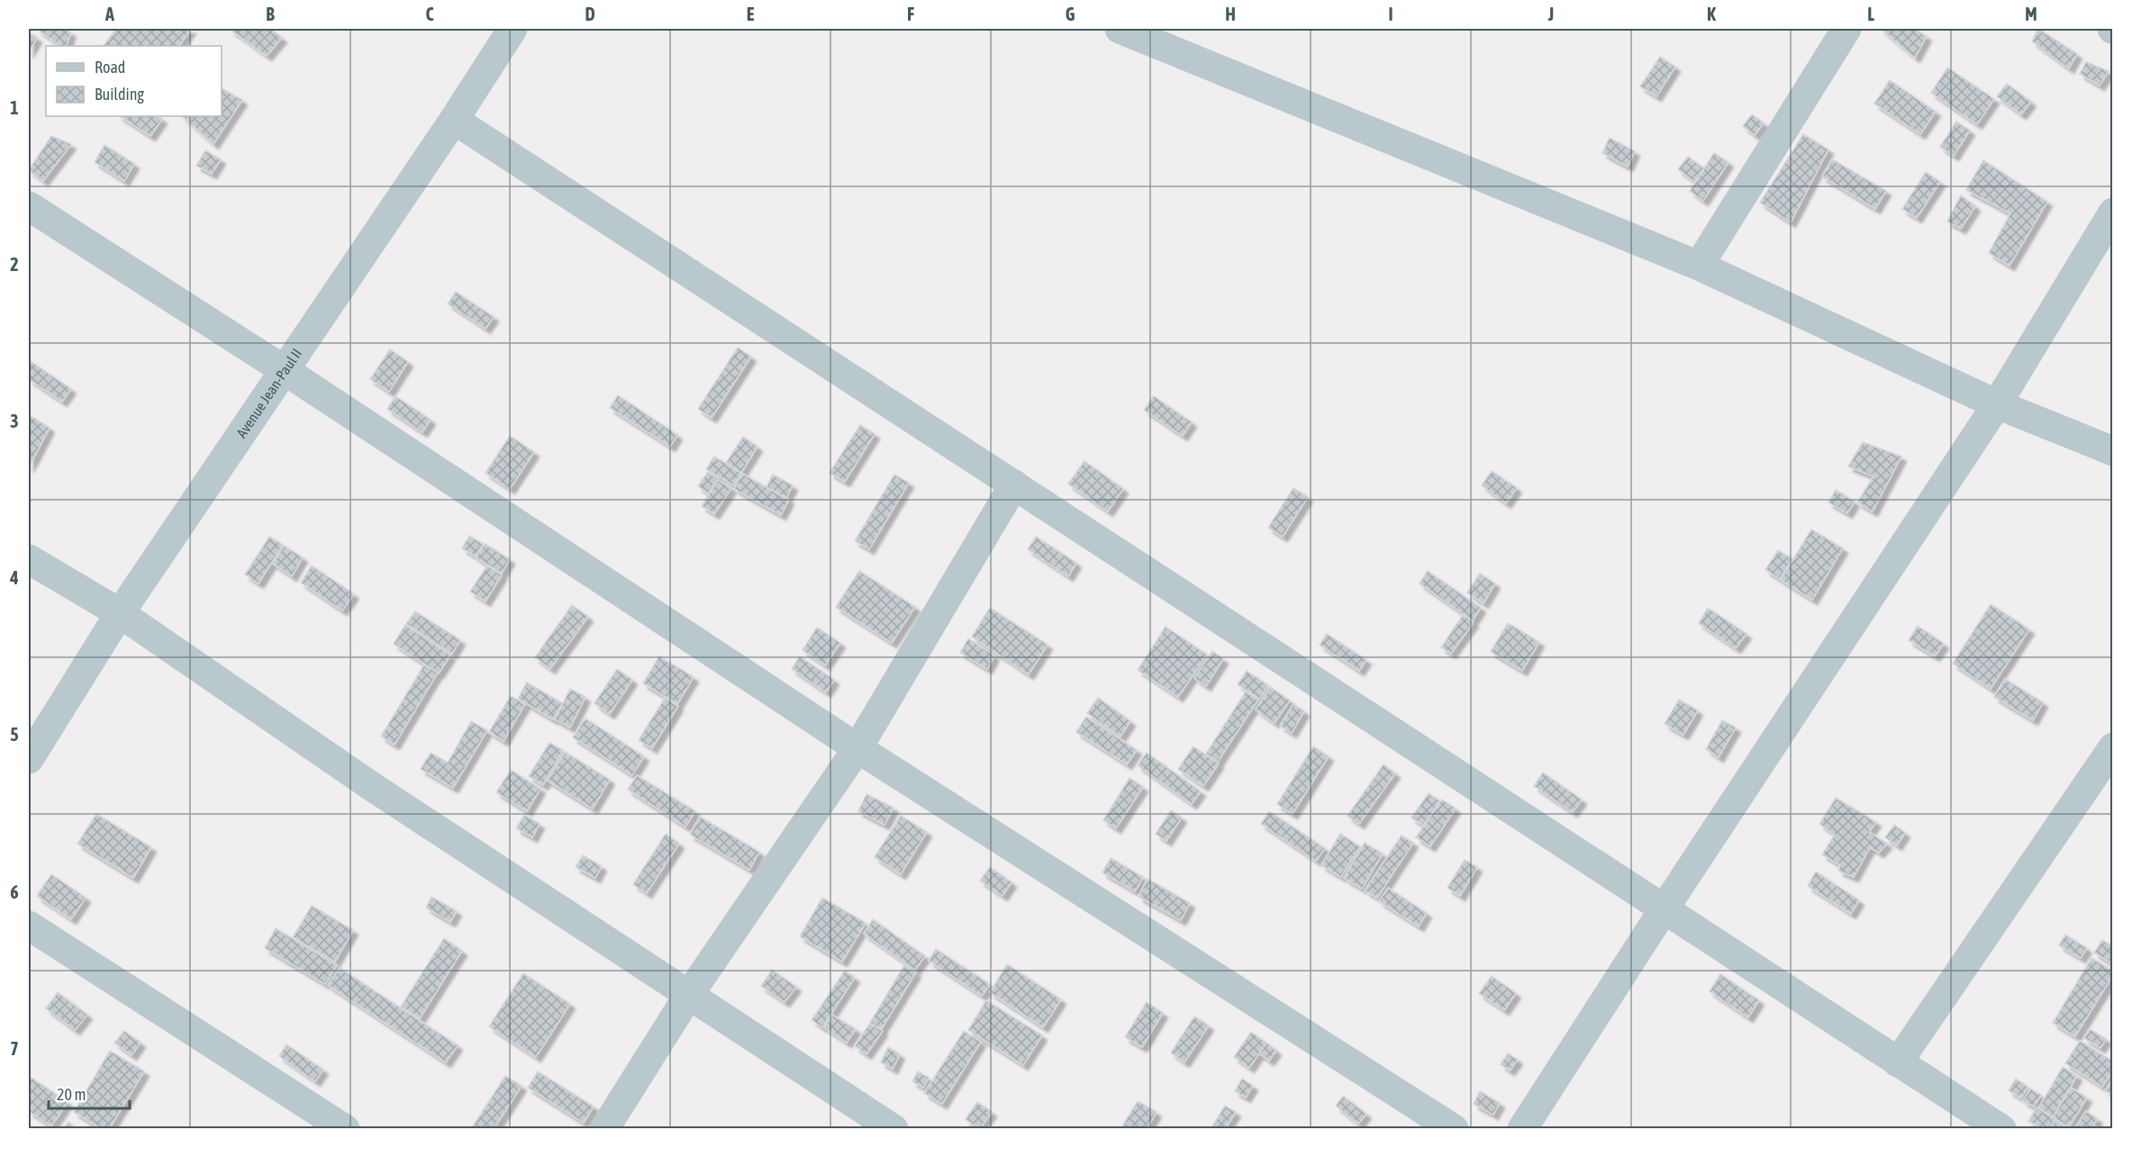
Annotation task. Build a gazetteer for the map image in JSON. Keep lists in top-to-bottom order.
{
  "streets": {
    "street": ["Avenue Jean-Paul II"]
  },
  "legend": ["Road", "Building"],
  "scale_bar": "20 m",
  "grid": {
    "columns": [
      "A",
      "B",
      "C",
      "D",
      "E",
      "F",
      "G",
      "H",
      "I",
      "J",
      "K",
      "L",
      "M"
    ],
    "rows": [
      "1",
      "2",
      "3",
      "4",
      "5",
      "6",
      "7"
    ]
  }
}
